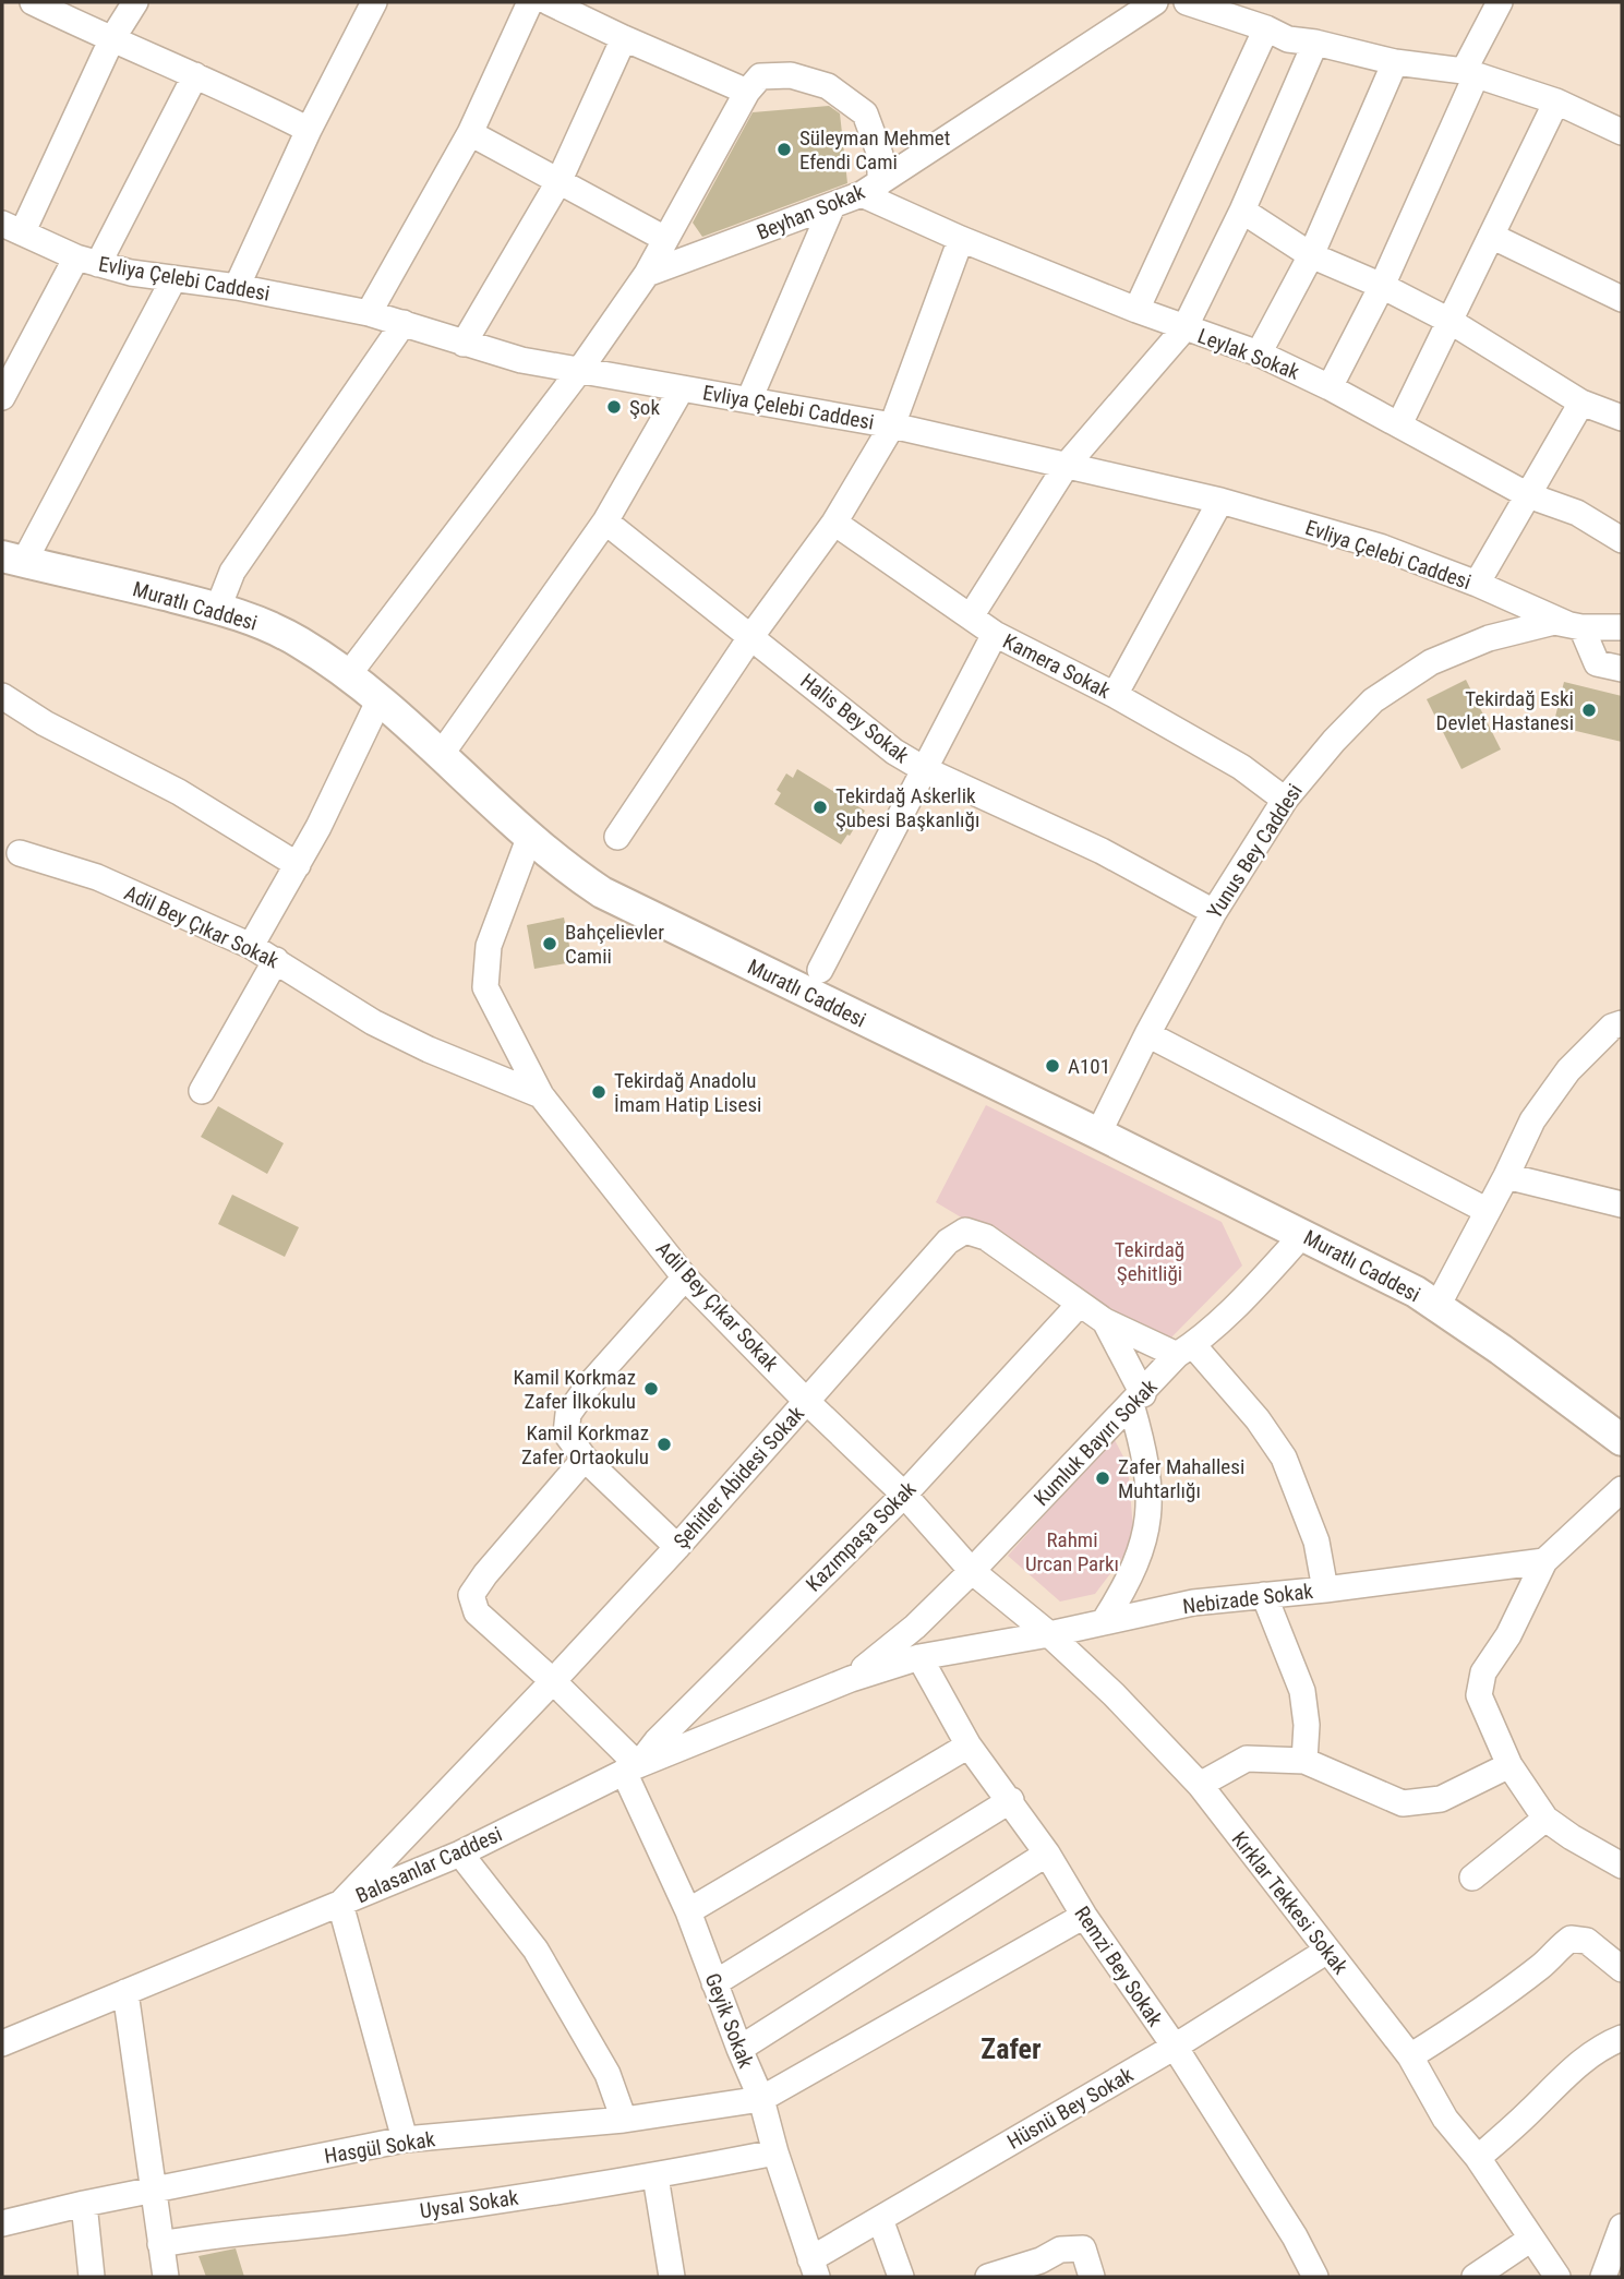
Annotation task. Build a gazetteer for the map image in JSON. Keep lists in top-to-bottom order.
{
  "streets": {
    "main road": ["Muratlı Caddesi"],
    "street": [
      "Beyhan Sokak",
      "Evliya Çelebi Caddesi",
      "Leylak Sokak",
      "Kamera Sokak",
      "Halis Bey Sokak",
      "Yunus Bey Caddesi",
      "Adil Bey Çıkar Sokak",
      "Kumluk Bayırı Sokak",
      "Şehitler Abidesi Sokak",
      "Kazımpaşa Sokak",
      "Nebizade Sokak",
      "Balasanlar Caddesi",
      "Kırklar Tekkesi Sokak",
      "Remzi Bey Sokak",
      "Geyik Sokak",
      "Hüsnü Bey Sokak",
      "Hasgül Sokak",
      "Uysal Sokak"
    ]
  },
  "crossings": [
    ["Beyhan Sokak", "Leylak Sokak"],
    ["Evliya Çelebi Caddesi", "Yunus Bey Caddesi"],
    ["Muratlı Caddesi", "Yunus Bey Caddesi"],
    ["Muratlı Caddesi", "Adil Bey Çıkar Sokak"],
    ["Muratlı Caddesi", "Kumluk Bayırı Sokak"],
    ["Kamera Sokak", "Yunus Bey Caddesi"],
    ["Halis Bey Sokak", "Yunus Bey Caddesi"],
    ["Adil Bey Çıkar Sokak", "Kumluk Bayırı Sokak"],
    ["Adil Bey Çıkar Sokak", "Şehitler Abidesi Sokak"],
    ["Adil Bey Çıkar Sokak", "Kazımpaşa Sokak"],
    ["Adil Bey Çıkar Sokak", "Kırklar Tekkesi Sokak"],
    ["Kumluk Bayırı Sokak", "Şehitler Abidesi Sokak"],
    ["Kumluk Bayırı Sokak", "Nebizade Sokak"],
    ["Kumluk Bayırı Sokak", "Balasanlar Caddesi"],
    ["Kumluk Bayırı Sokak", "Kırklar Tekkesi Sokak"],
    ["Şehitler Abidesi Sokak", "Kazımpaşa Sokak"],
    ["Şehitler Abidesi Sokak", "Balasanlar Caddesi"],
    ["Kazımpaşa Sokak", "Balasanlar Caddesi"],
    ["Kazımpaşa Sokak", "Geyik Sokak"],
    ["Nebizade Sokak", "Balasanlar Caddesi"],
    ["Nebizade Sokak", "Kırklar Tekkesi Sokak"],
    ["Nebizade Sokak", "Remzi Bey Sokak"],
    ["Balasanlar Caddesi", "Geyik Sokak"],
    ["Kırklar Tekkesi Sokak", "Hüsnü Bey Sokak"],
    ["Remzi Bey Sokak", "Hüsnü Bey Sokak"],
    ["Geyik Sokak", "Hüsnü Bey Sokak"],
    ["Geyik Sokak", "Hasgül Sokak"],
    ["Geyik Sokak", "Uysal Sokak"]
  ],
  "districts": ["Zafer"],
  "parks": ["Tekirdağ Şehitliği", "Rahmi Urcan Parkı"],
  "places": [
    "Süleyman Mehmet Efendi Cami",
    "Şok",
    "Tekirdağ Eski Devlet Hastanesi",
    "Tekirdağ Askerlik Şubesi Başkanlığı",
    "Bahçelievler Camii",
    "A101",
    "Tekirdağ Anadolu İmam Hatip Lisesi",
    "Kamil Korkmaz Zafer İlkokulu",
    "Kamil Korkmaz Zafer Ortaokulu",
    "Zafer Mahallesi Muhtarlığı"
  ]
}
